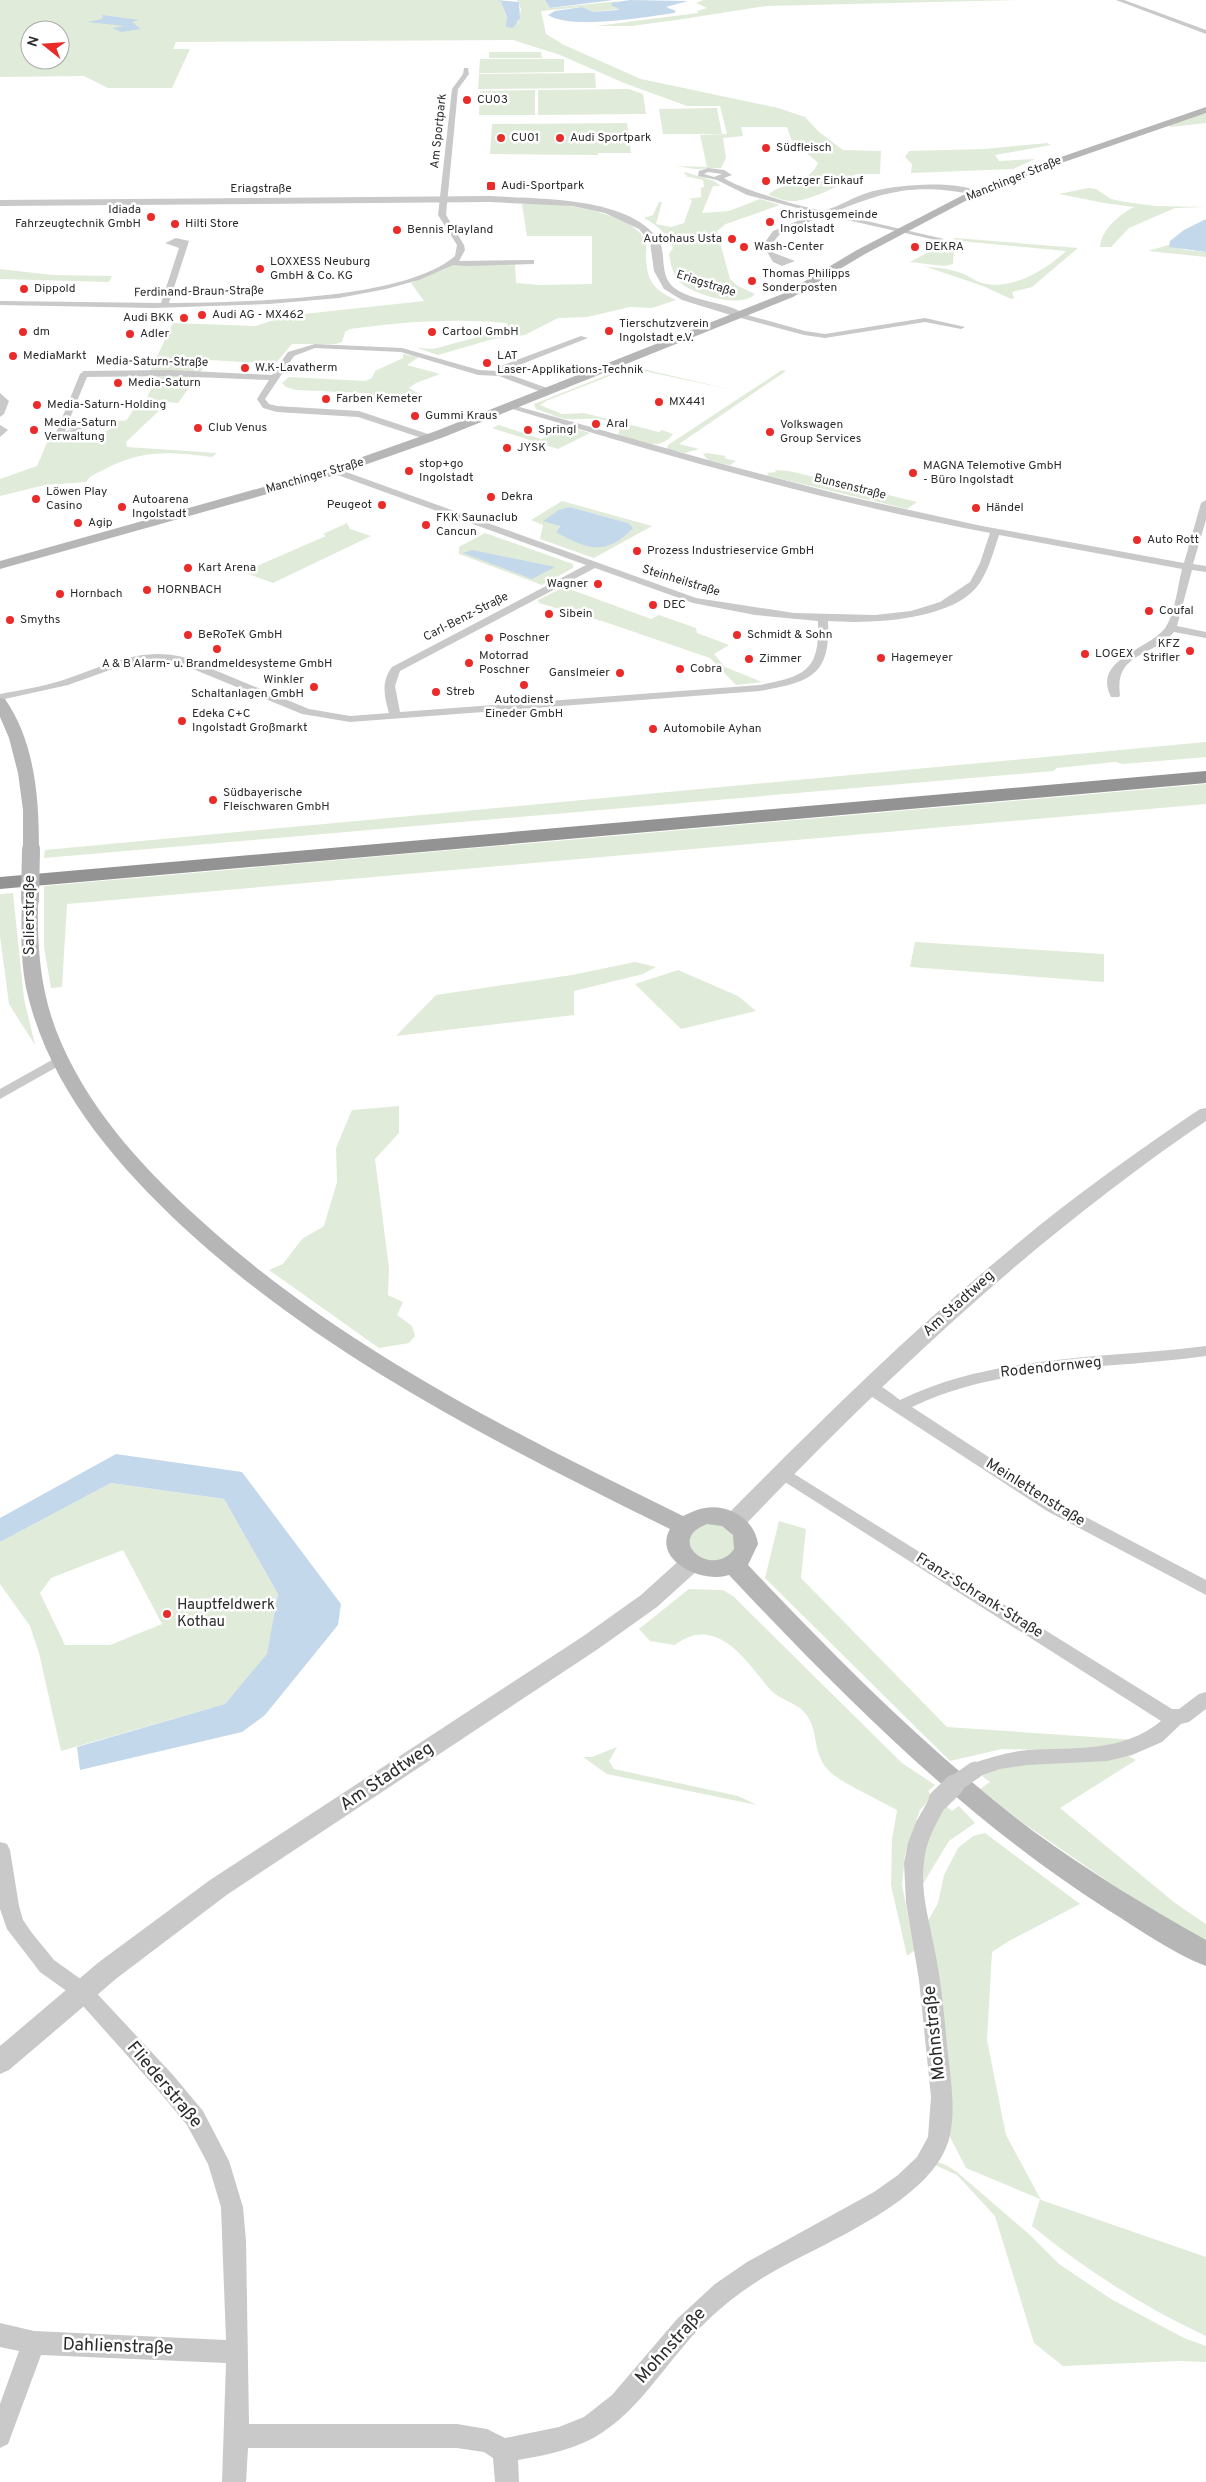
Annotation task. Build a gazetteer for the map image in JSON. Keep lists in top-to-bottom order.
{
  "streets": {
    "main road": ["Manchinger Straße", "Salierstraße"],
    "street": [
      "Am Sportpark",
      "Eriagstraße",
      "Ferdinand-Braun-Straße",
      "Media-Saturn-Straße",
      "Bunsenstraße",
      "Steinheilstraße",
      "Carl-Benz-Straße",
      "Am Stadtweg",
      "Rodendornweg",
      "Meinlettenstraße",
      "Franz-Schrank-Straße",
      "Mohnstraße",
      "Fliederstraße",
      "Dahlienstraße"
    ]
  },
  "crossings": [
    ["Am Sportpark", "Eriagstraße"],
    ["Manchinger Straße", "Eriagstraße"],
    ["Manchinger Straße", "Bunsenstraße"],
    ["Manchinger Straße", "Steinheilstraße"],
    ["Bunsenstraße", "Steinheilstraße"],
    ["Steinheilstraße", "Carl-Benz-Straße"],
    ["Salierstraße", "Am Stadtweg"],
    ["Am Stadtweg", "Meinlettenstraße"],
    ["Am Stadtweg", "Franz-Schrank-Straße"],
    ["Am Stadtweg", "Fliederstraße"],
    ["Rodendornweg", "Meinlettenstraße"],
    ["Franz-Schrank-Straße", "Mohnstraße"],
    ["Fliederstraße", "Dahlienstraße"]
  ],
  "places": {
    "other": [
      "CU03",
      "CU01",
      "Audi Sportpark",
      "Südfleisch",
      "Metzger Einkauf",
      "Idiada Fahrzeugtechnik GmbH",
      "Christusgemeinde Ingolstadt",
      "Hilti Store",
      "Bennis Playland",
      "Autohaus Usta",
      "Wash-Center",
      "DEKRA",
      "LOXXESS Neuburg GmbH & Co. KG",
      "Thomas Philipps Sonderposten",
      "Dippold",
      "Audi AG - MX462",
      "Audi BKK",
      "Tierschutzverein Ingolstadt e.V.",
      "dm",
      "Cartool GmbH",
      "Adler",
      "MediaMarkt",
      "LAT Laser-Applikations-Technik",
      "W.K-Lavatherm",
      "Media-Saturn",
      "Farben Kemeter",
      "MX441",
      "Media-Saturn-Holding",
      "Gummi Kraus",
      "Aral",
      "Club Venus",
      "Media-Saturn Verwaltung",
      "Springl",
      "Volkswagen Group Services",
      "JYSK",
      "stop+go Ingolstadt",
      "MAGNA Telemotive GmbH - Büro Ingolstadt",
      "Dekra",
      "Löwen Play Casino",
      "Peugeot",
      "Autoarena Ingolstadt",
      "Händel",
      "Agip",
      "FKK Saunaclub Cancun",
      "Auto Rott",
      "Prozess Industrieservice GmbH",
      "Kart Arena",
      "Wagner",
      "HORNBACH",
      "Hornbach",
      "DEC",
      "Coufal",
      "Sibein",
      "Smyths",
      "BeRoTeK GmbH",
      "Schmidt & Sohn",
      "Poschner",
      "A & B Alarm- u. Brandmeldesysteme GmbH",
      "KFZ Strifler",
      "LOGEX",
      "Hagemeyer",
      "Zimmer",
      "Motorrad Poschner",
      "Cobra",
      "Ganslmeier",
      "Autodienst Eineder GmbH",
      "Winkler Schaltanlagen GmbH",
      "Streb",
      "Edeka C+C Ingolstadt Großmarkt",
      "Automobile Ayhan",
      "Südbayerische Fleischwaren GmbH",
      "Hauptfeldwerk Kothau"
    ],
    "transit": ["Audi-Sportpark"]
  },
  "north": "left"
}
